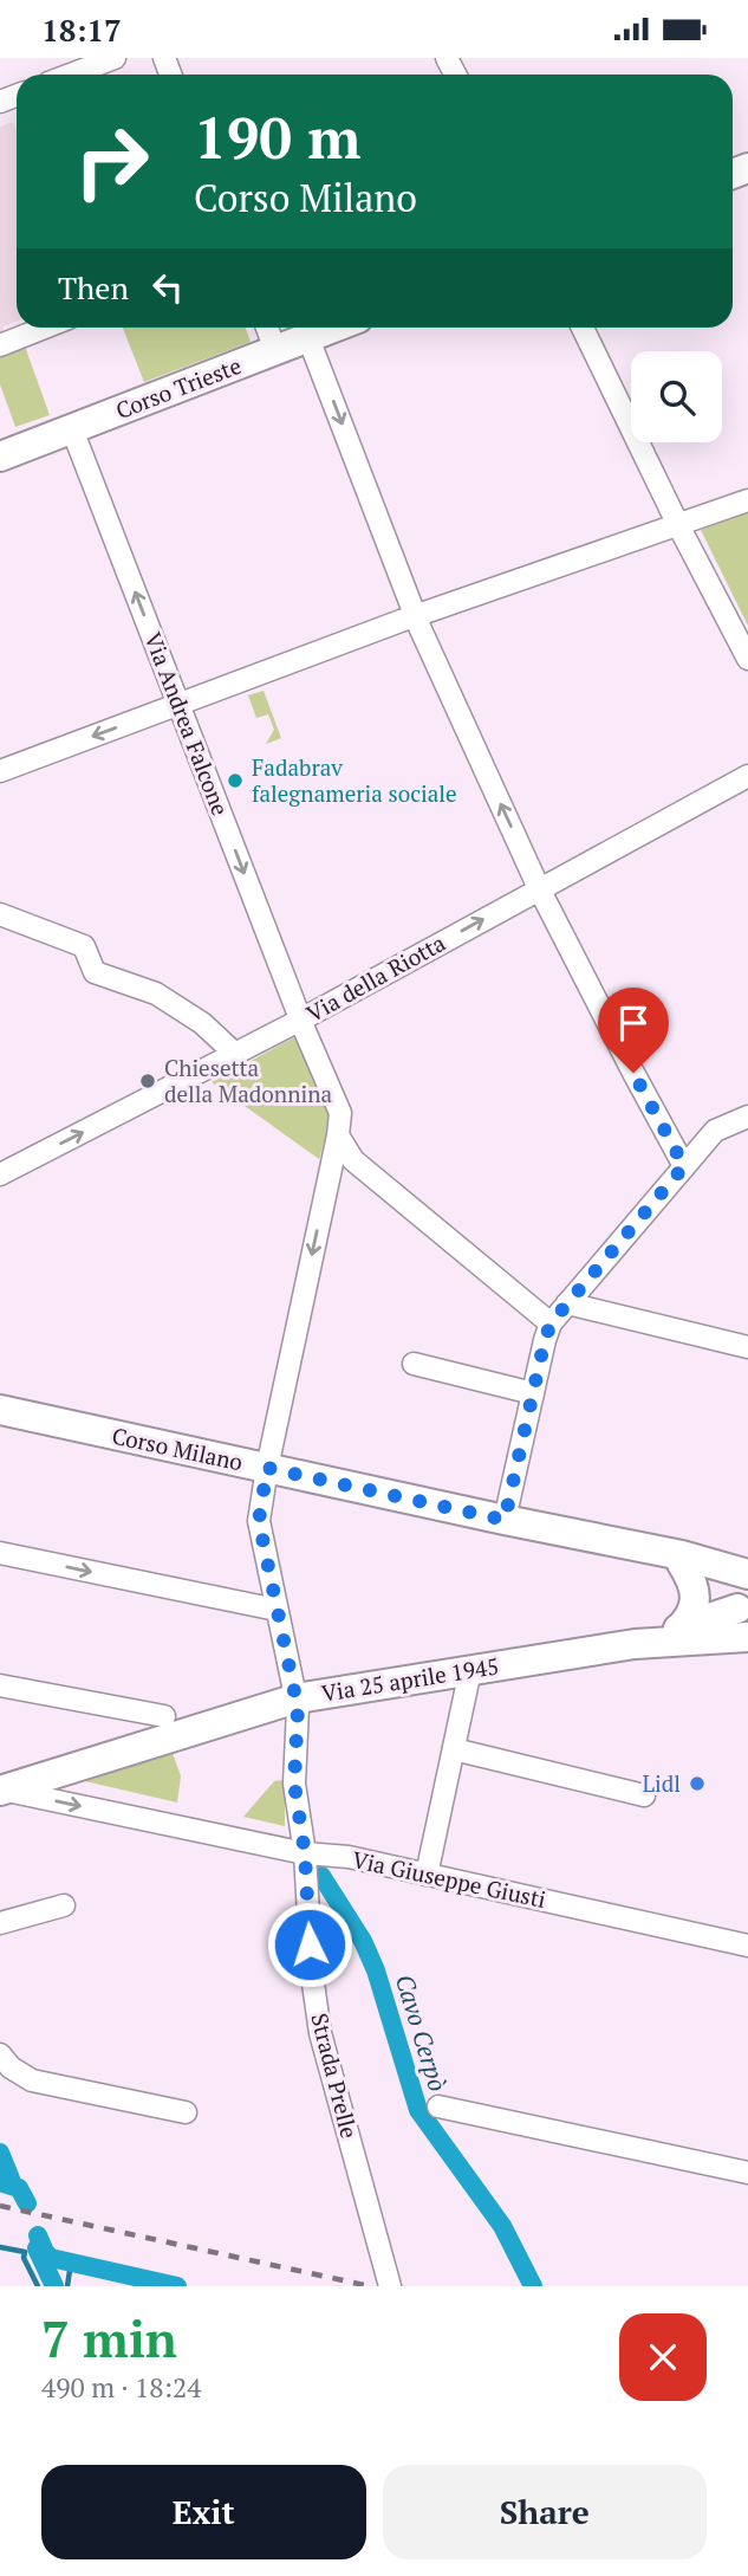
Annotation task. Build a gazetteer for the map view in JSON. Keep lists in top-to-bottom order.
{
  "streets": {
    "main road": ["Corso Trieste", "Corso Milano", "Via 25 aprile 1945"],
    "street": [
      "Via Andrea Falcone",
      "Via della Riotta",
      "Via Giuseppe Giusti",
      "Strada Prelle"
    ]
  },
  "crossings": [
    ["Corso Trieste", "Via Andrea Falcone"],
    ["Via Andrea Falcone", "Via della Riotta"],
    ["Via Andrea Falcone", "Strada Prelle"],
    ["Corso Milano", "Via 25 aprile 1945"],
    ["Corso Milano", "Strada Prelle"],
    ["Via 25 aprile 1945", "Via Giuseppe Giusti"],
    ["Via 25 aprile 1945", "Strada Prelle"],
    ["Via Giuseppe Giusti", "Strada Prelle"]
  ],
  "one_way": ["Via della Riotta"],
  "water": ["Cavo Cerpò"],
  "places": ["Fadabrav falegnameria sociale", "Chiesetta della Madonnina", "Lidl"],
  "page": {
    "status": "18:17",
    "turn": ["190 m", "Corso Milano"],
    "then": "Then",
    "heading": ["7 min", "490 m · 18:24"],
    "buttons": ["Exit", "Share"]
  }
}
